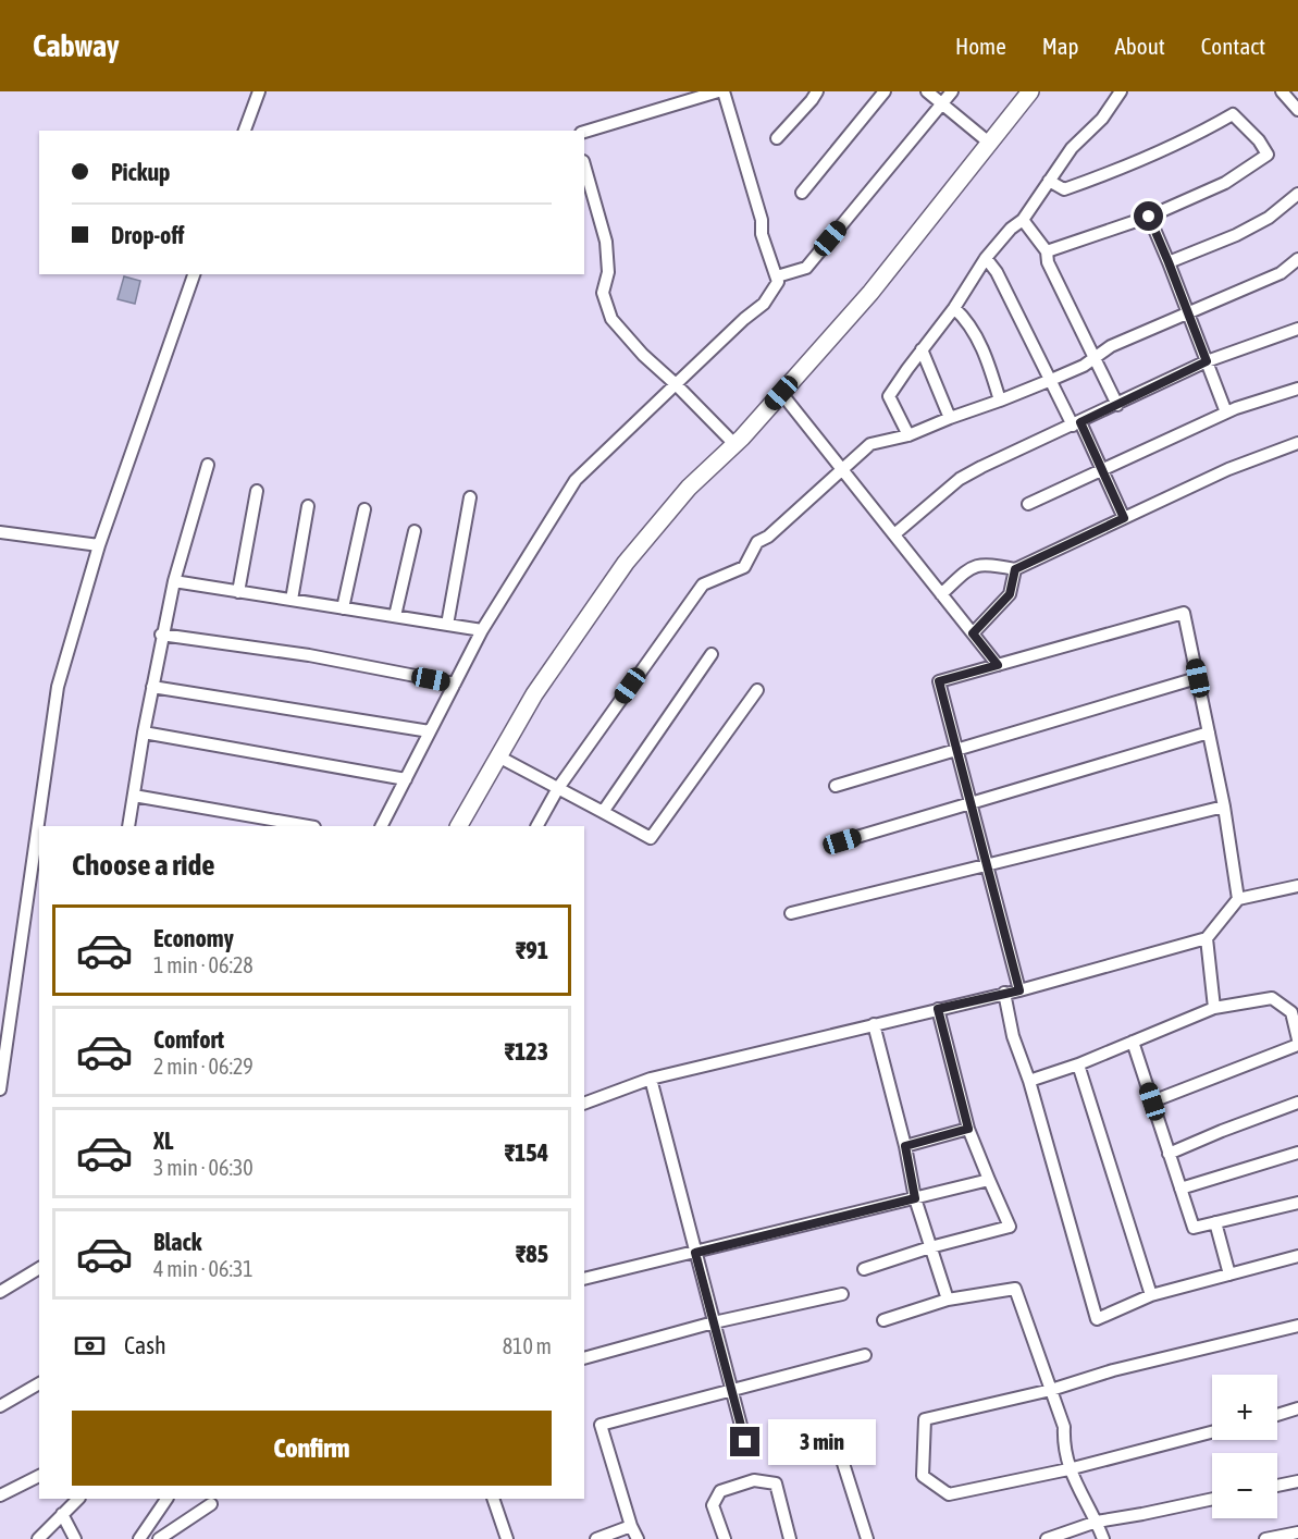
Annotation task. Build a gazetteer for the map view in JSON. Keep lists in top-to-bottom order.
{
  "page": {
    "header": "Cabway",
    "nav": [
      "Home",
      "Map",
      "About",
      "Contact"
    ],
    "banner": ["Pickup", "Drop-off"],
    "heading": "Choose a ride",
    "list": [
      {
        "name": "Economy",
        "note": "1 min · 06:28",
        "value": "₹91"
      },
      {
        "name": "Comfort",
        "note": "2 min · 06:29",
        "value": "₹123"
      },
      {
        "name": "XL",
        "note": "3 min · 06:30",
        "value": "₹154"
      },
      {
        "name": "Black",
        "note": "4 min · 06:31",
        "value": "₹85"
      }
    ],
    "pay": ["Cash", "810 m"],
    "map_buttons": ["+", "−"],
    "buttons": "Confirm",
    "bubble": "3 min"
  }
}
